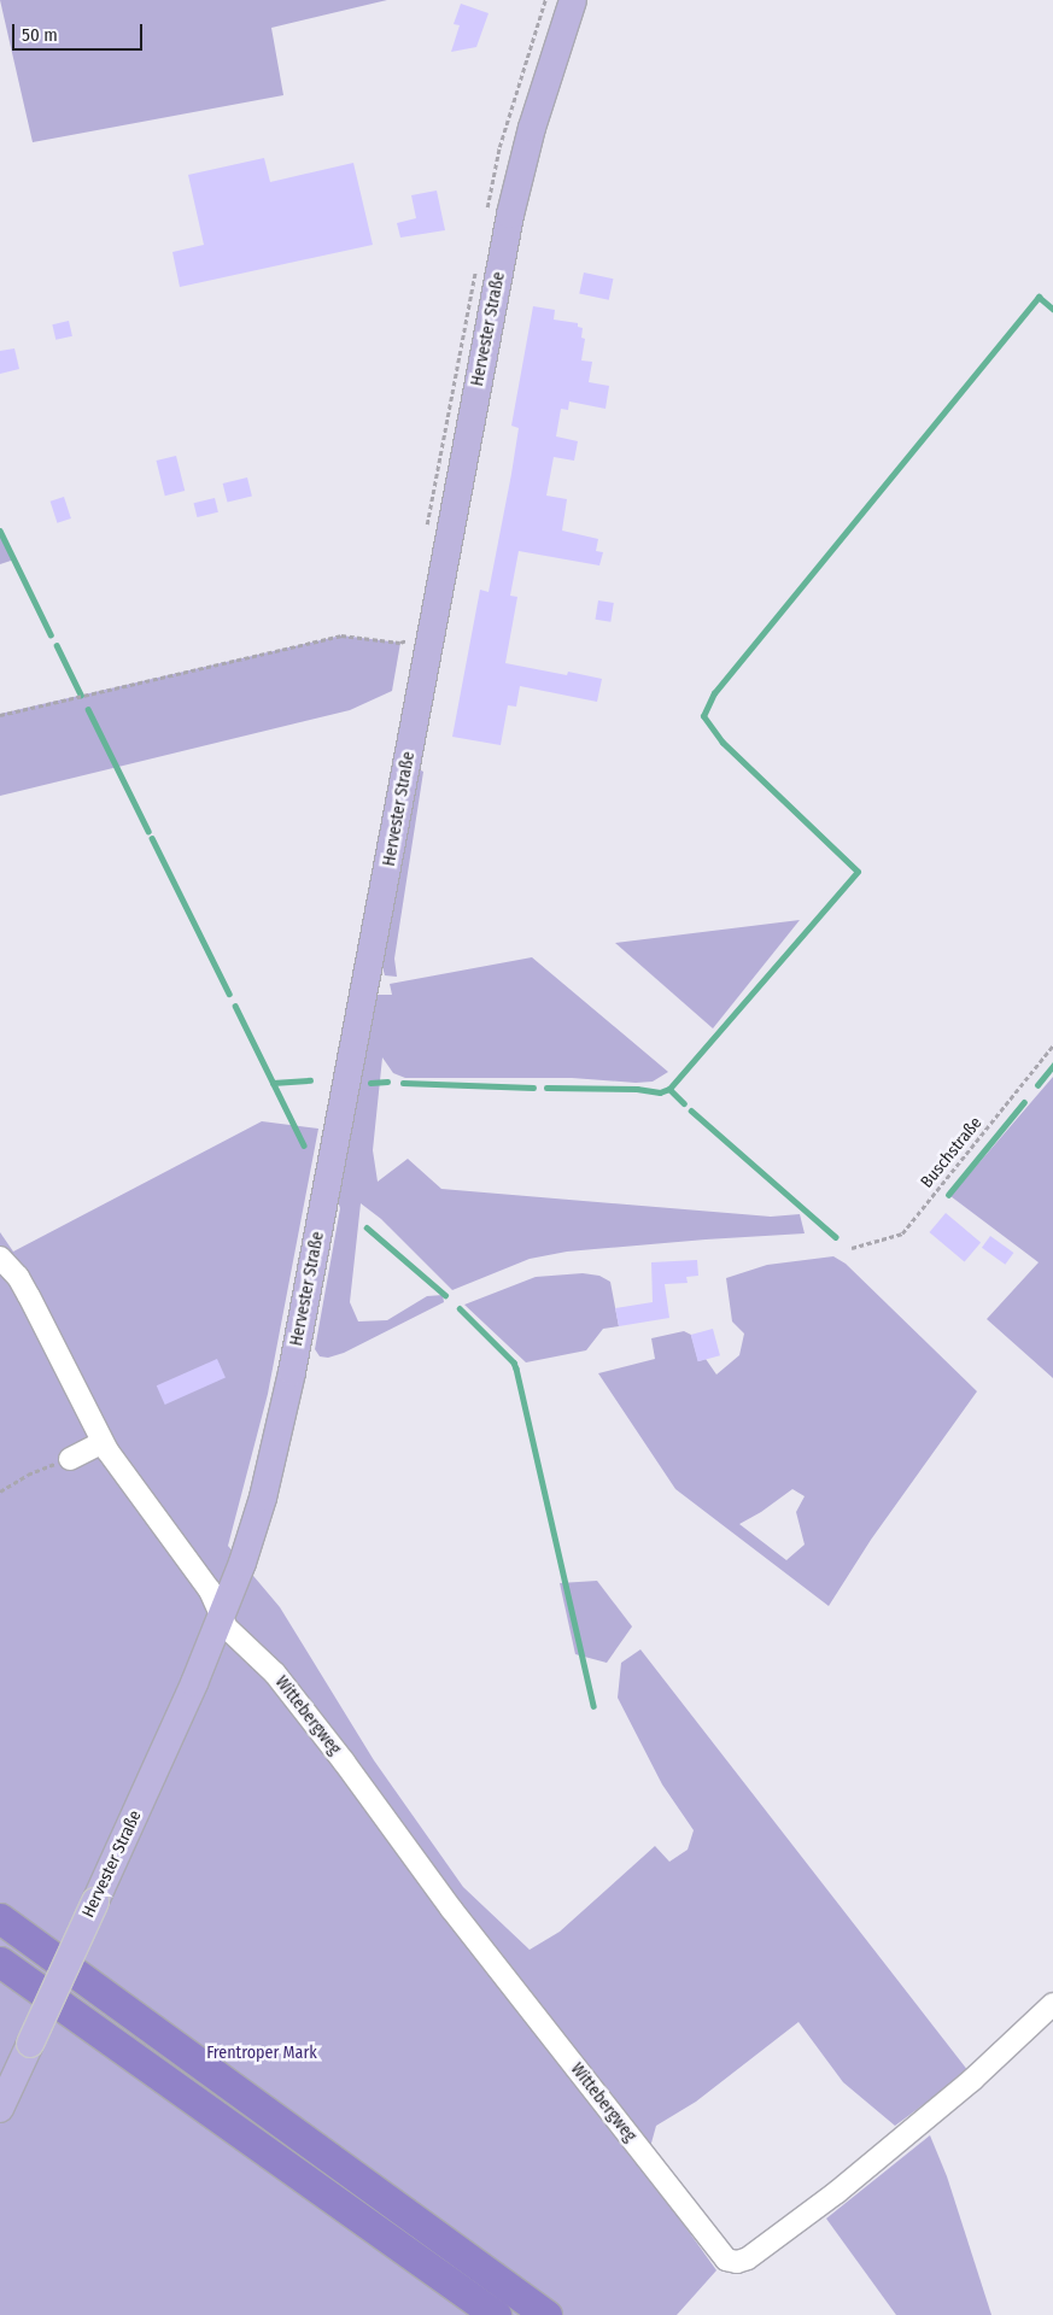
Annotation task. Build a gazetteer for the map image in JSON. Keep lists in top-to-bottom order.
{
  "streets": {
    "main road": ["Hervester Straße"],
    "street": ["Wittebergweg"],
    "path": ["Buschstraße"]
  },
  "crossings": [
    ["Hervester Straße", "Wittebergweg"]
  ],
  "parks": ["Frentroper Mark"],
  "scale_bar": "50 m"
}
